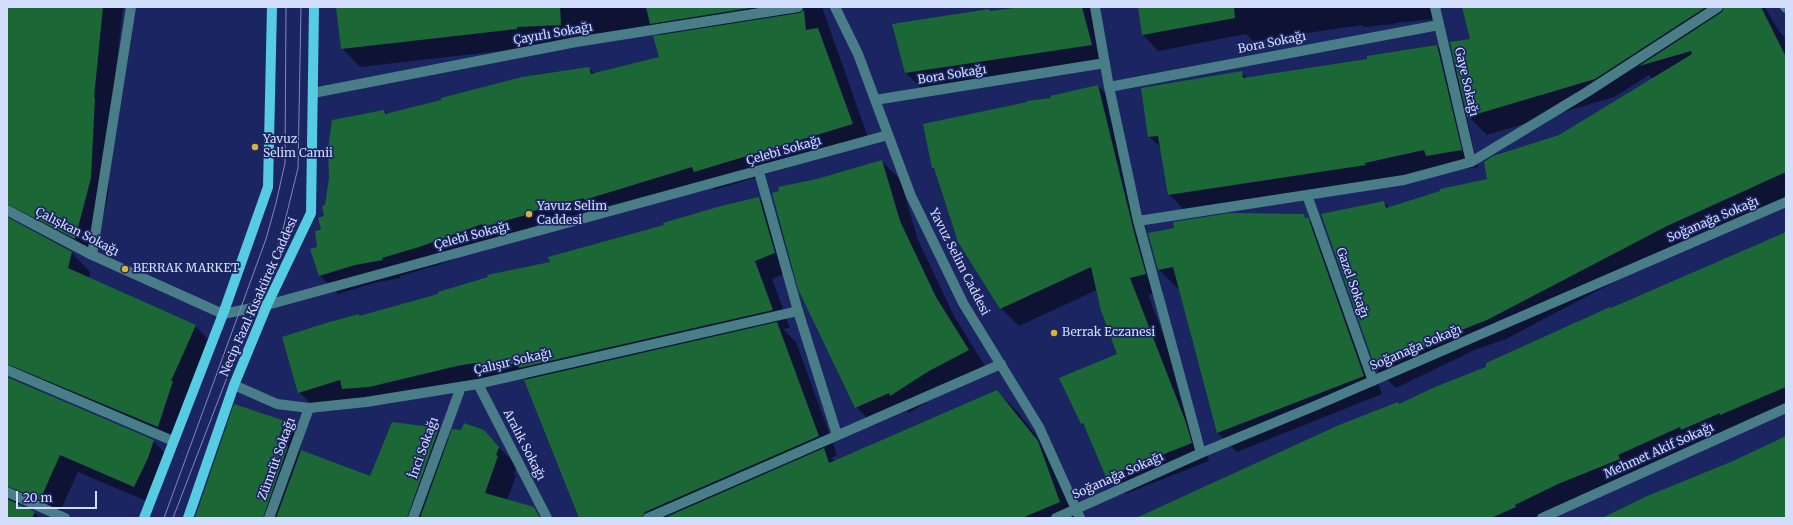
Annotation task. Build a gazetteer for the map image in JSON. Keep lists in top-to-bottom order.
{
  "streets": {
    "main road": ["Necip Fazıl Kısakürek Caddesi"],
    "street": [
      "Çayırlı Sokağı",
      "Bora Sokağı",
      "Gaye Sokağı",
      "Çelebi Sokağı",
      "Soğanağa Sokağı",
      "Çalışkan Sokağı",
      "Yavuz Selim Caddesi",
      "Gazel Sokağı",
      "Çalışır Sokağı",
      "Aralık Sokağı",
      "İnci Sokağı",
      "Mehmet Akif Sokağı",
      "Zümrüt Sokağı"
    ]
  },
  "crossings": [
    ["Çayırlı Sokağı", "Necip Fazıl Kısakürek Caddesi"],
    ["Bora Sokağı", "Gaye Sokağı"],
    ["Bora Sokağı", "Yavuz Selim Caddesi"],
    ["Çelebi Sokağı", "Çalışkan Sokağı"],
    ["Çelebi Sokağı", "Yavuz Selim Caddesi"],
    ["Çelebi Sokağı", "Necip Fazıl Kısakürek Caddesi"],
    ["Soğanağa Sokağı", "Yavuz Selim Caddesi"],
    ["Soğanağa Sokağı", "Gazel Sokağı"],
    ["Çalışkan Sokağı", "Necip Fazıl Kısakürek Caddesi"],
    ["Necip Fazıl Kısakürek Caddesi", "Çalışır Sokağı"],
    ["Çalışır Sokağı", "Aralık Sokağı"],
    ["Çalışır Sokağı", "İnci Sokağı"],
    ["Çalışır Sokağı", "Zümrüt Sokağı"]
  ],
  "places": [
    "Yavuz Selim Camii",
    "Yavuz Selim Caddesi",
    "BERRAK MARKET",
    "Berrak Eczanesi"
  ],
  "scale_bar": "20 m"
}
